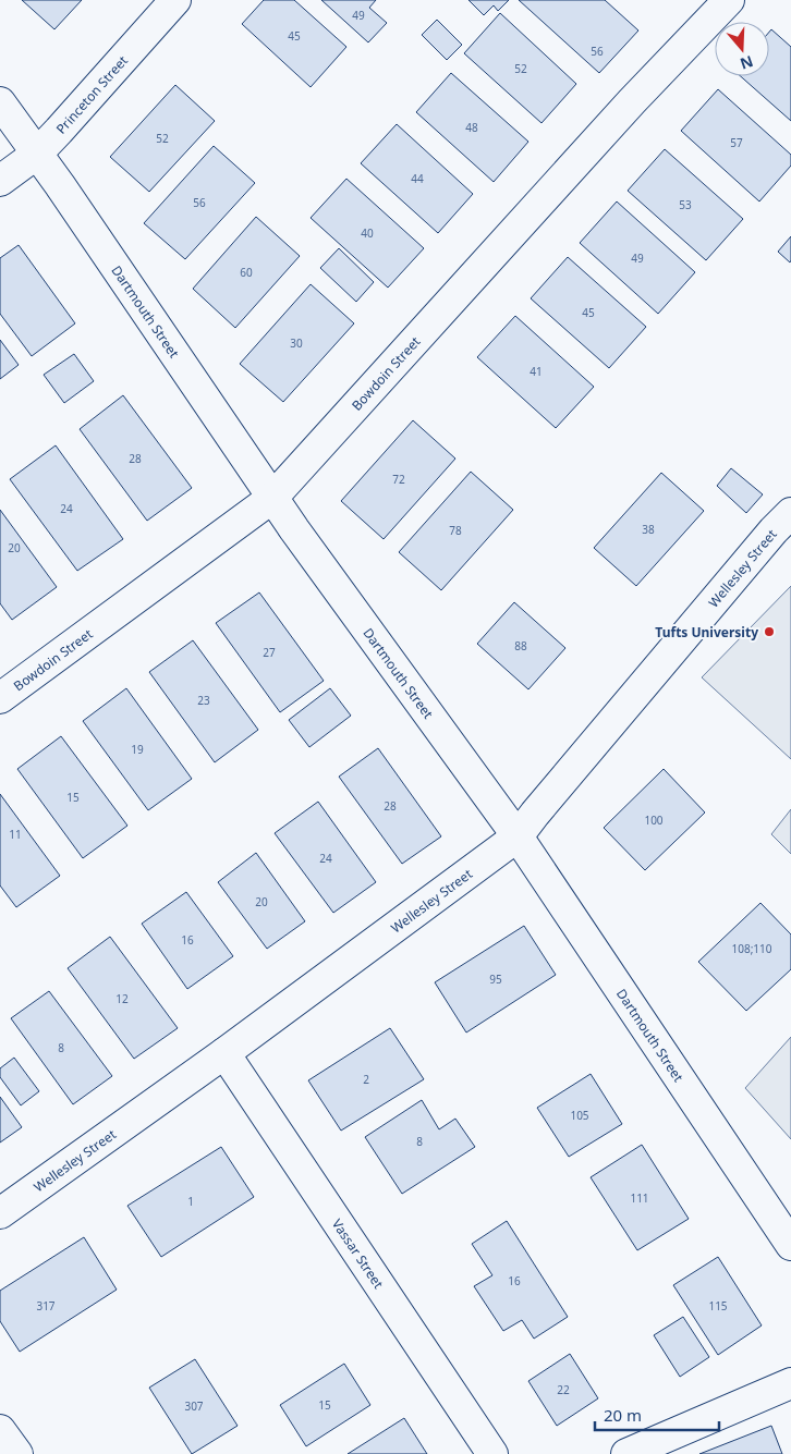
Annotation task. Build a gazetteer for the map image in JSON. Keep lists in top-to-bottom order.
{
  "streets": {
    "street": [
      "Princeton Street",
      "Dartmouth Street",
      "Bowdoin Street",
      "Wellesley Street",
      "Vassar Street"
    ]
  },
  "crossings": [
    ["Princeton Street", "Dartmouth Street"],
    ["Dartmouth Street", "Bowdoin Street"],
    ["Dartmouth Street", "Wellesley Street"],
    ["Wellesley Street", "Vassar Street"]
  ],
  "places": ["Tufts University"],
  "house_numbers": [
    "49",
    "45",
    "56",
    "52",
    "48",
    "52",
    "57",
    "44",
    "56",
    "53",
    "40",
    "49",
    "60",
    "45",
    "30",
    "41",
    "28",
    "72",
    "24",
    "38",
    "78",
    "20",
    "88",
    "27",
    "23",
    "19",
    "15",
    "28",
    "100",
    "11",
    "24",
    "20",
    "16",
    "108;110",
    "95",
    "12",
    "8",
    "2",
    "105",
    "8",
    "111",
    "1",
    "16",
    "317",
    "115",
    "22",
    "15",
    "307"
  ],
  "scale_bar": "20 m",
  "north": "bottom"
}
